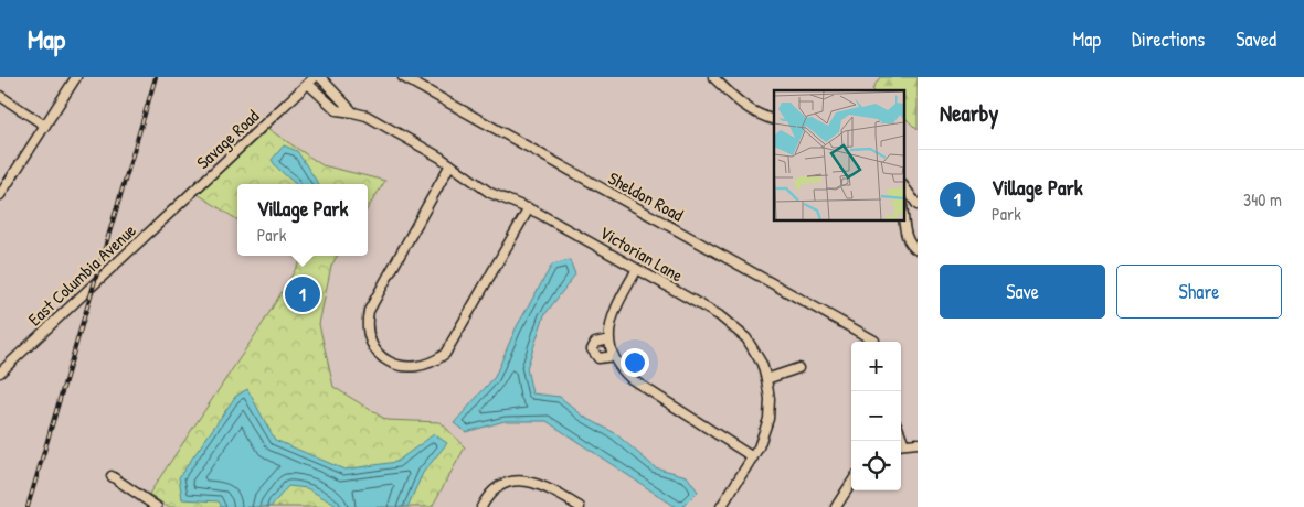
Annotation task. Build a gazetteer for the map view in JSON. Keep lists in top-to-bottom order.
{
  "streets": {
    "street": [
      "Savage Road",
      "Sheldon Road",
      "Victorian Lane",
      "East Columbia Avenue"
    ]
  },
  "crossings": [
    ["Savage Road", "Victorian Lane"],
    ["Savage Road", "East Columbia Avenue"]
  ],
  "page": {
    "header": "Map",
    "nav": ["Map", "Directions", "Saved"],
    "heading": "Nearby",
    "list": [
      {
        "mark": "1",
        "name": "Village Park",
        "note": "Park",
        "value": "340 m"
      }
    ],
    "popup": ["Village Park", "Park"],
    "buttons": ["Save", "Share"],
    "pins": "1",
    "map_buttons": ["+", "−"]
  }
}
